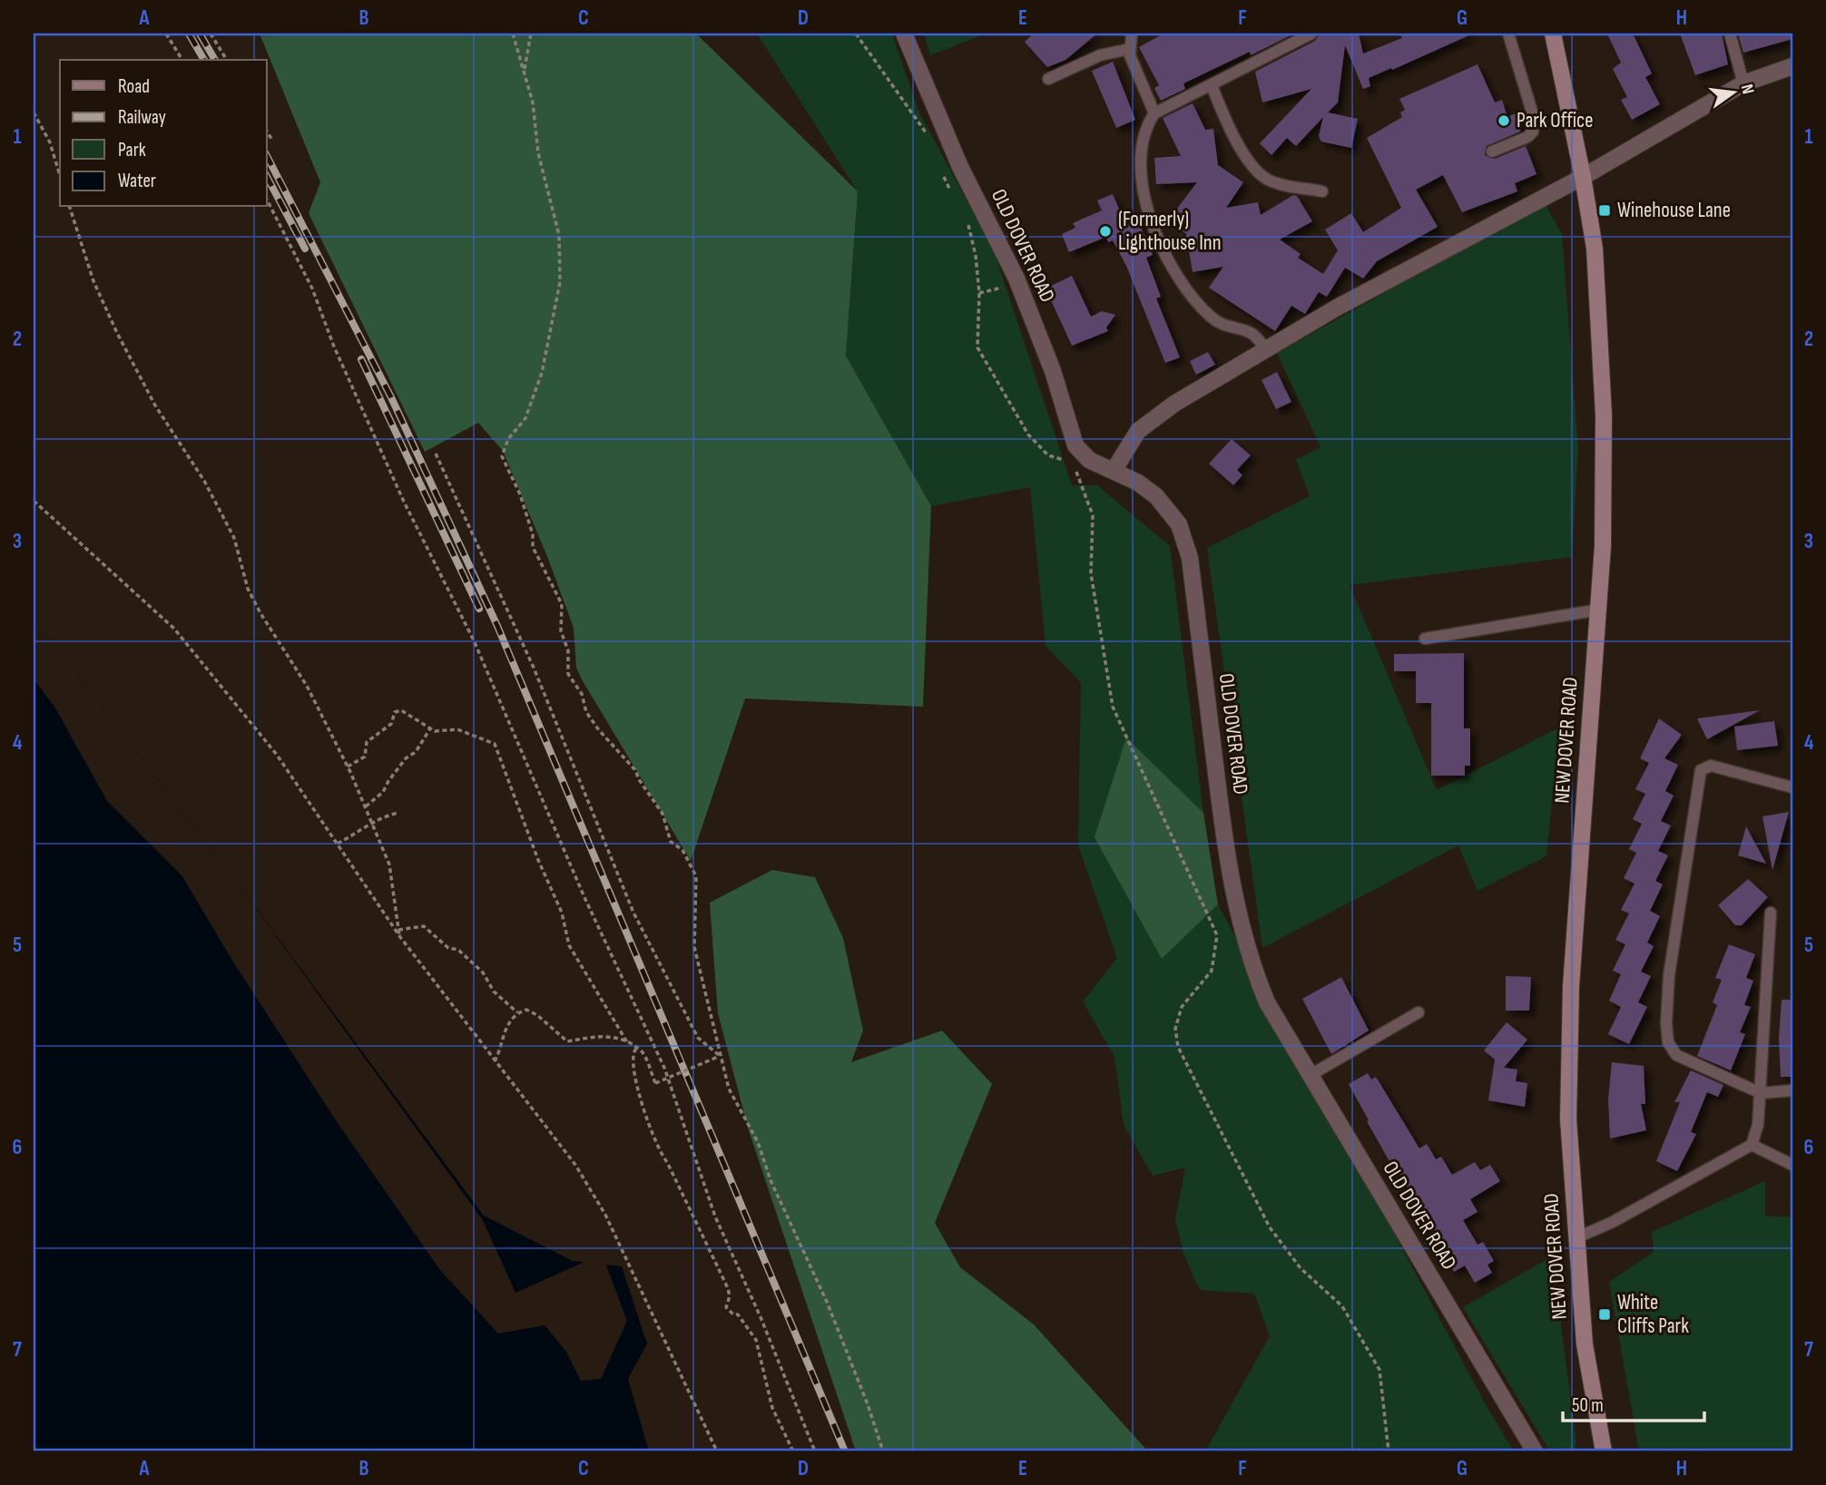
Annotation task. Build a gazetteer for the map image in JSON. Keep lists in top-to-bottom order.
{
  "streets": {
    "main road": ["NEW DOVER ROAD"],
    "street": ["OLD DOVER ROAD"]
  },
  "places": {
    "other": ["Park Office", "(Formerly) Lighthouse Inn"],
    "transit": ["Winehouse Lane", "White Cliffs Park"]
  },
  "legend": [
    "Road",
    "Railway",
    "Park",
    "Water"
  ],
  "scale_bar": "50 m",
  "north": "right",
  "grid": {
    "columns": [
      "A",
      "B",
      "C",
      "D",
      "E",
      "F",
      "G",
      "H"
    ],
    "rows": [
      "1",
      "2",
      "3",
      "4",
      "5",
      "6",
      "7"
    ]
  }
}
